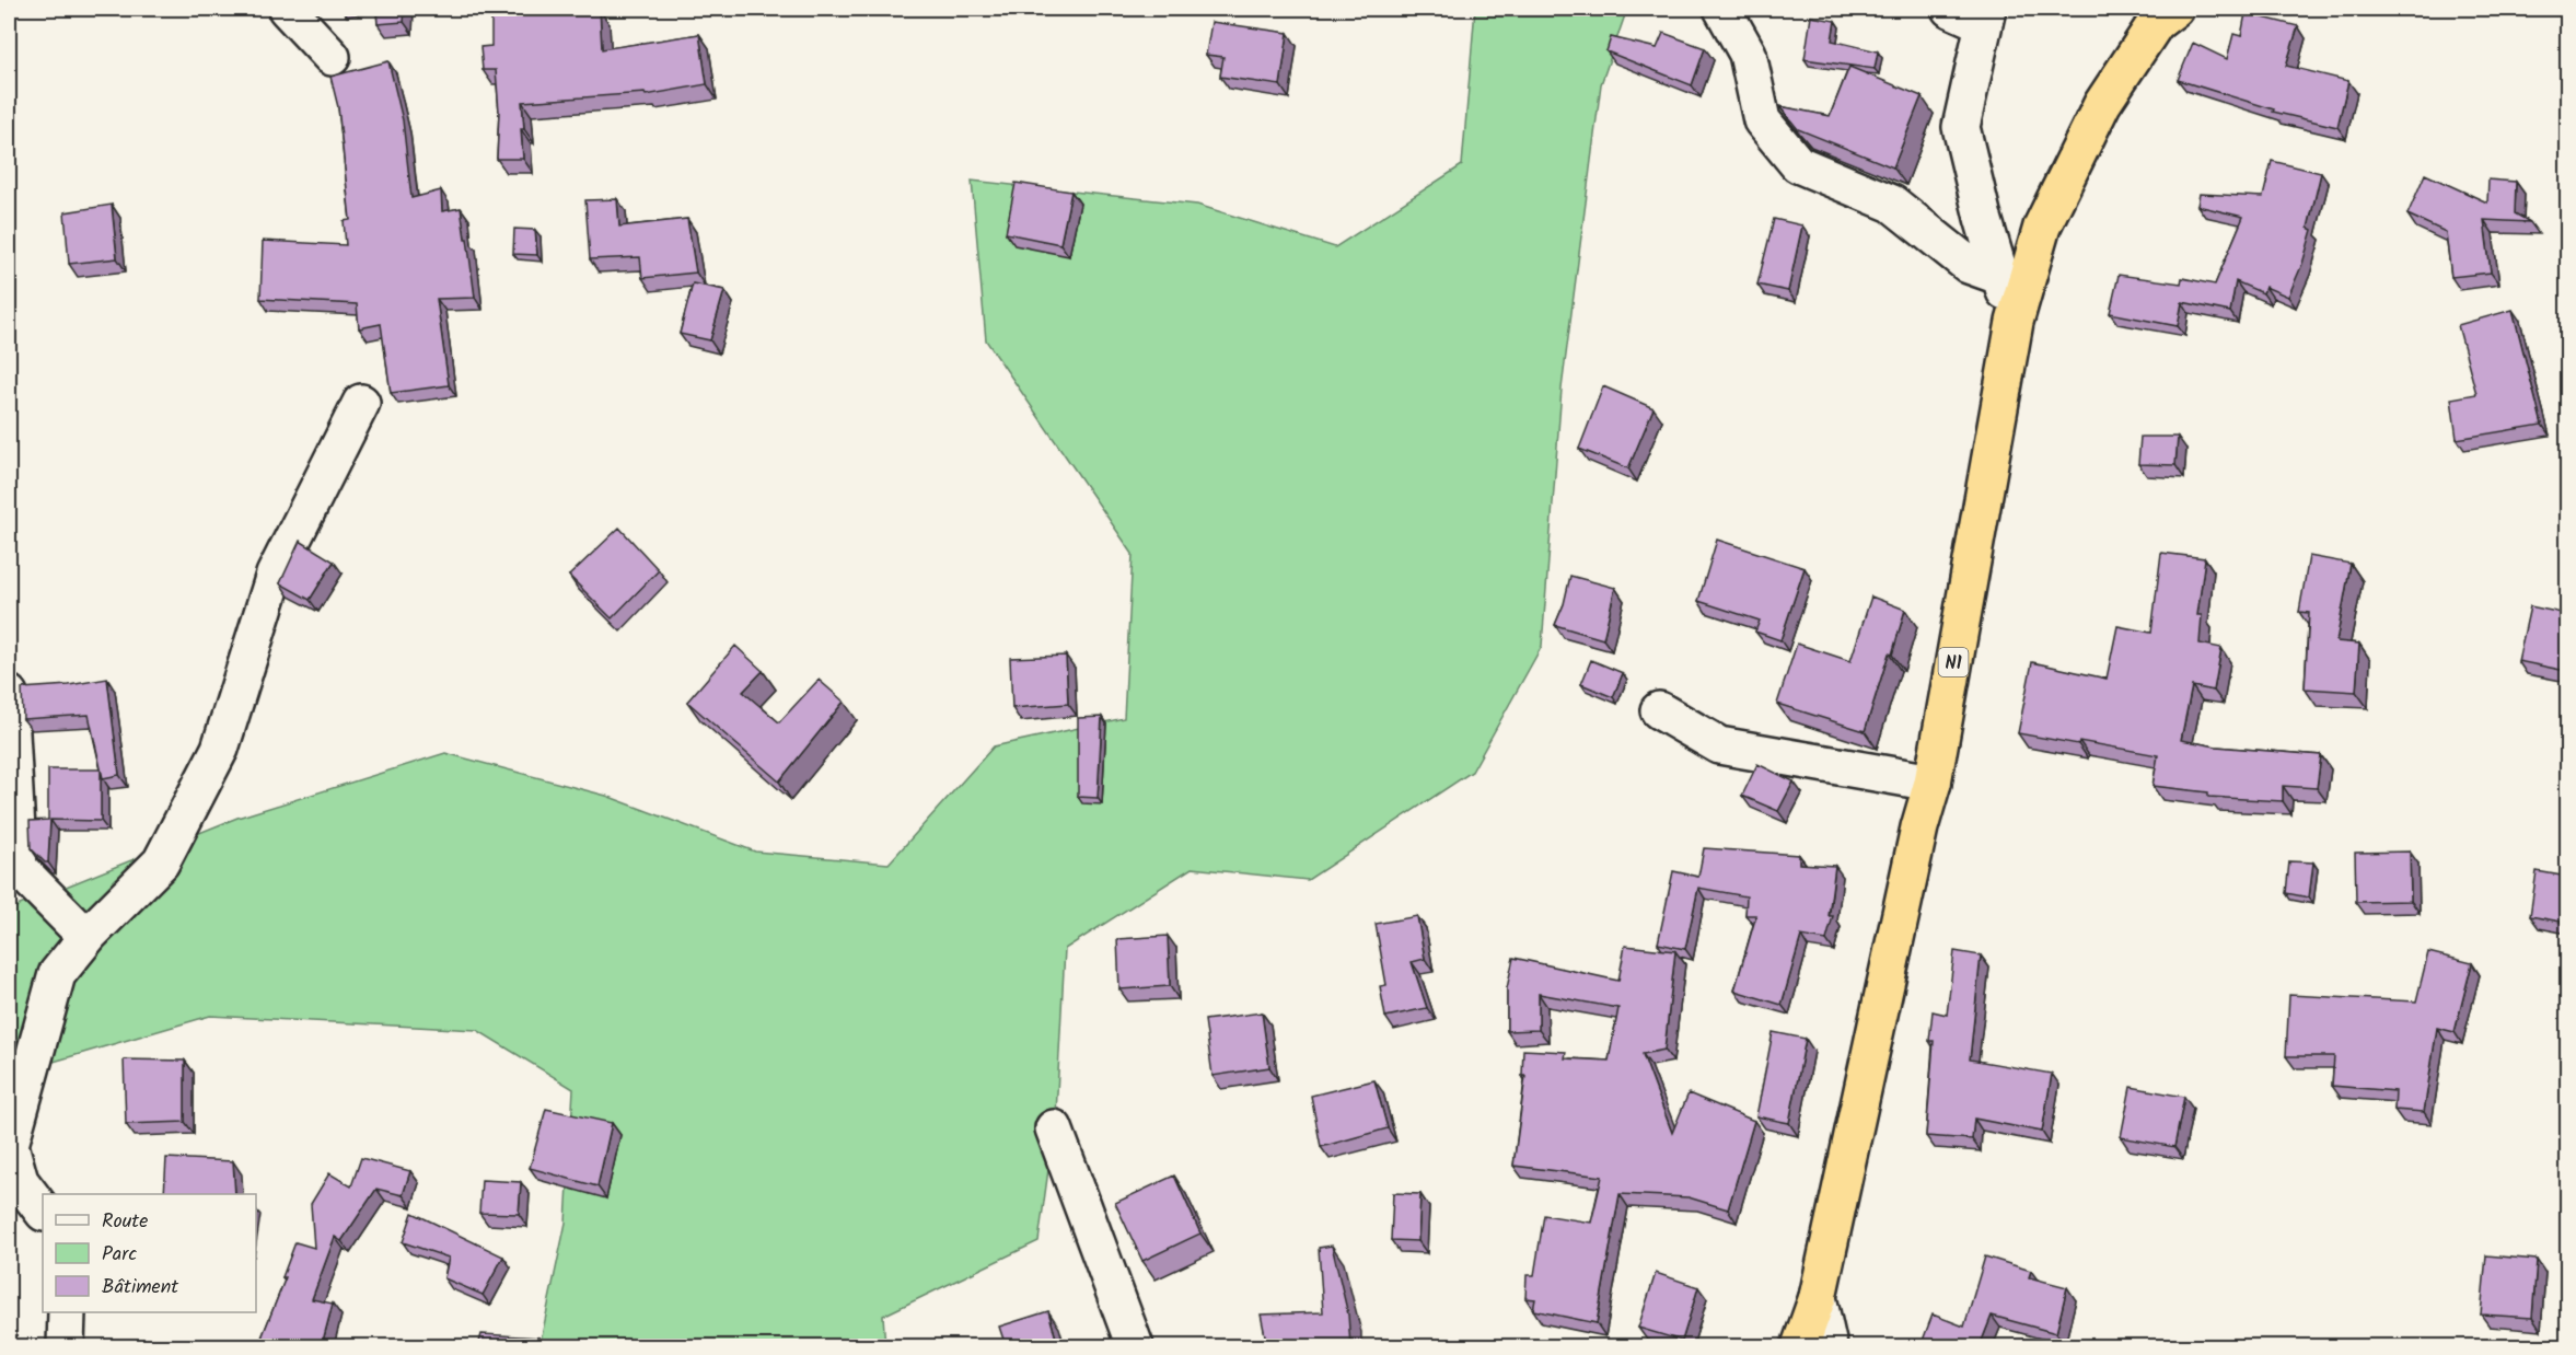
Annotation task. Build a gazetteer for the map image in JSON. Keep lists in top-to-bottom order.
{
  "streets": {
    "highway": ["N1"]
  },
  "legend": ["Route", "Parc", "Bâtiment"]
}
